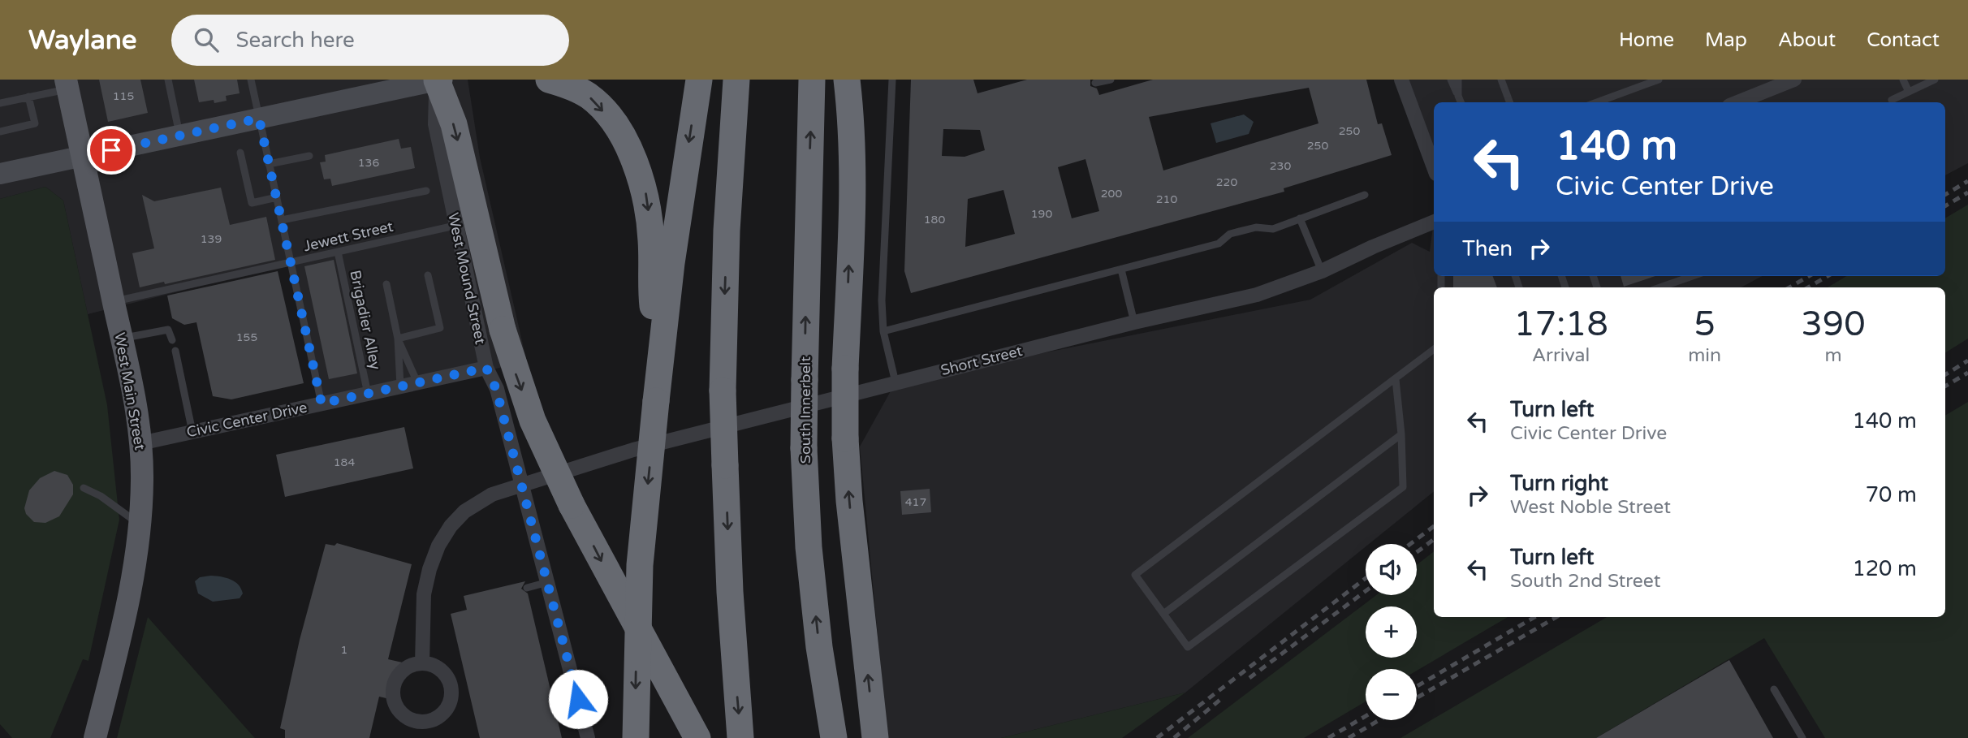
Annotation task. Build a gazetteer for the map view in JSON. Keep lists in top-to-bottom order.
{
  "streets": {
    "highway": ["South Innerbelt"],
    "main road": ["West Main Street"],
    "street": ["West Mound Street", "Short Street", "Civic Center Drive"],
    "lane": ["Jewett Street", "Brigadier Alley"]
  },
  "crossings": [
    ["Jewett Street", "West Mound Street"],
    ["Jewett Street", "Brigadier Alley"],
    ["Jewett Street", "West Main Street"],
    ["West Mound Street", "Short Street"],
    ["West Mound Street", "Civic Center Drive"],
    ["Brigadier Alley", "Civic Center Drive"],
    ["West Main Street", "Civic Center Drive"]
  ],
  "house_numbers": [
    "115",
    "250",
    "250",
    "136",
    "230",
    "220",
    "200",
    "210",
    "190",
    "180",
    "139",
    "155",
    "184",
    "417",
    "1"
  ],
  "page": {
    "header": "Waylane",
    "search": "Search here",
    "nav": [
      "Home",
      "Map",
      "About",
      "Contact"
    ],
    "turn": ["140 m", "Civic Center Drive"],
    "then": "Then",
    "eta": [
      "17:18",
      "Arrival",
      "5",
      "min",
      "390",
      "m"
    ],
    "list": [
      {
        "name": "Turn left",
        "note": "Civic Center Drive",
        "value": "140 m"
      },
      {
        "name": "Turn right",
        "note": "West Noble Street",
        "value": "70 m"
      },
      {
        "name": "Turn left",
        "note": "South 2nd Street",
        "value": "120 m"
      }
    ],
    "map_buttons": ["+", "−"]
  }
}
